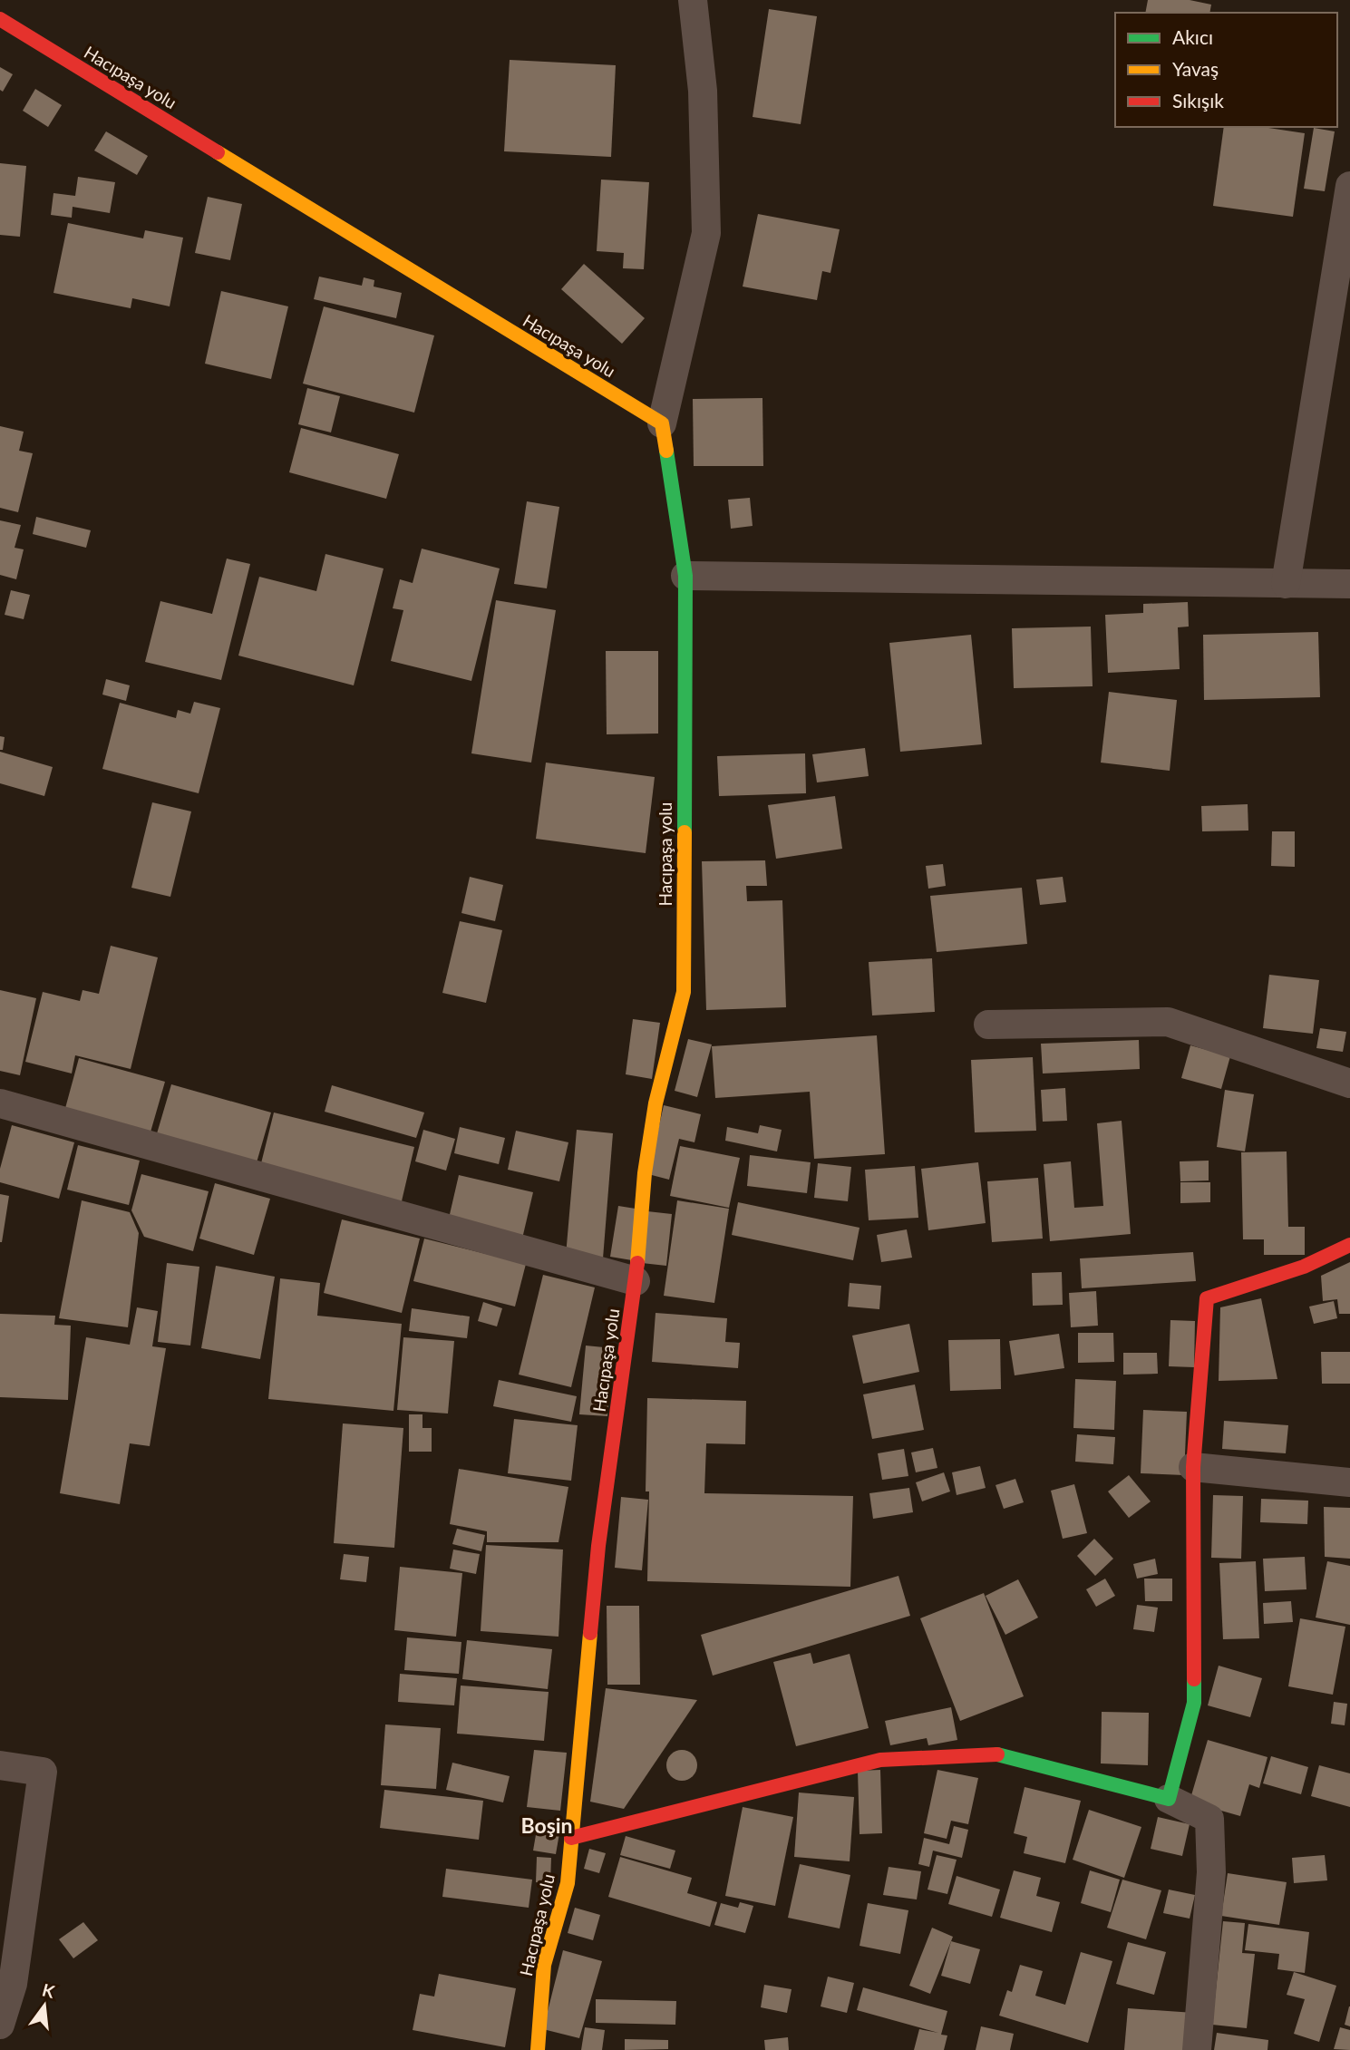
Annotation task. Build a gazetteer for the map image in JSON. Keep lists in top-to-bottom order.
{
  "streets": {
    "main road": ["Hacıpaşa yolu"]
  },
  "districts": ["Boşin"],
  "legend": ["Akıcı", "Yavaş", "Sıkışık"],
  "north": "top"
}
